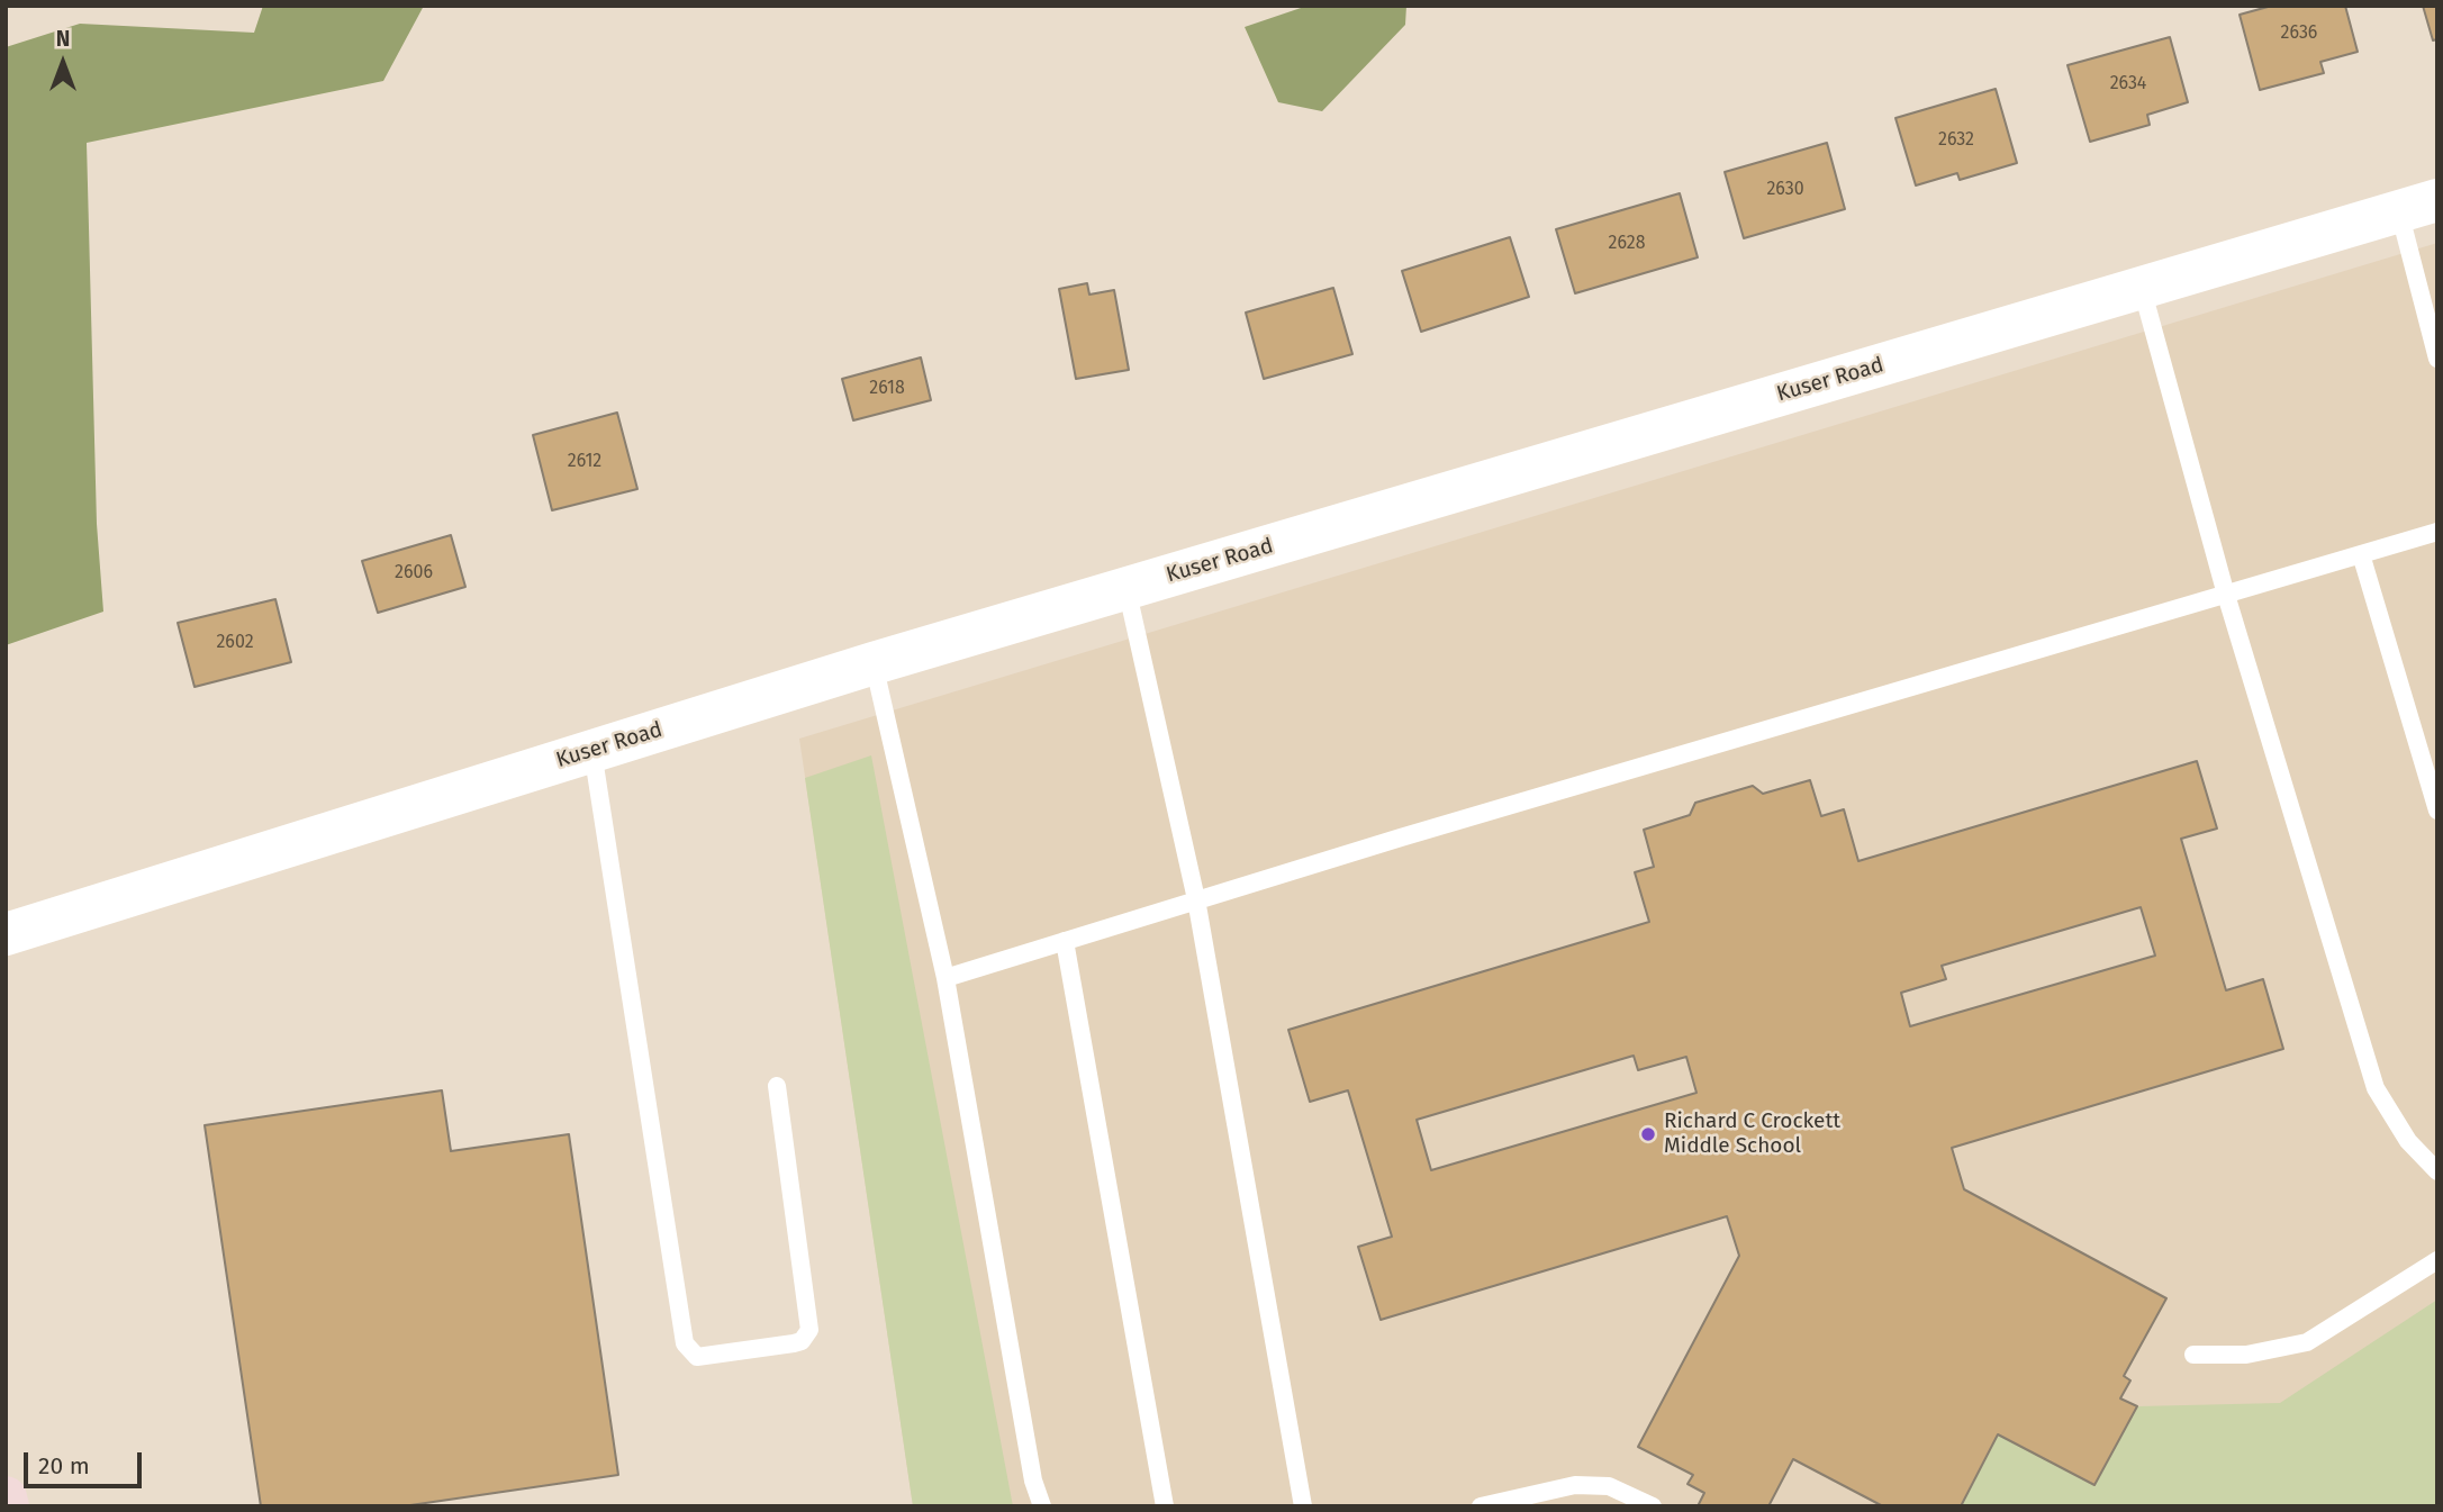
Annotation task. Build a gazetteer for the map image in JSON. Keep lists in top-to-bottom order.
{
  "streets": {
    "street": ["Kuser Road"]
  },
  "places": ["Richard C Crockett Middle School"],
  "house_numbers": [
    "2636",
    "2634",
    "2632",
    "2630",
    "2628",
    "2618",
    "2612",
    "2606",
    "2602"
  ],
  "scale_bar": "20 m",
  "north": "top"
}
